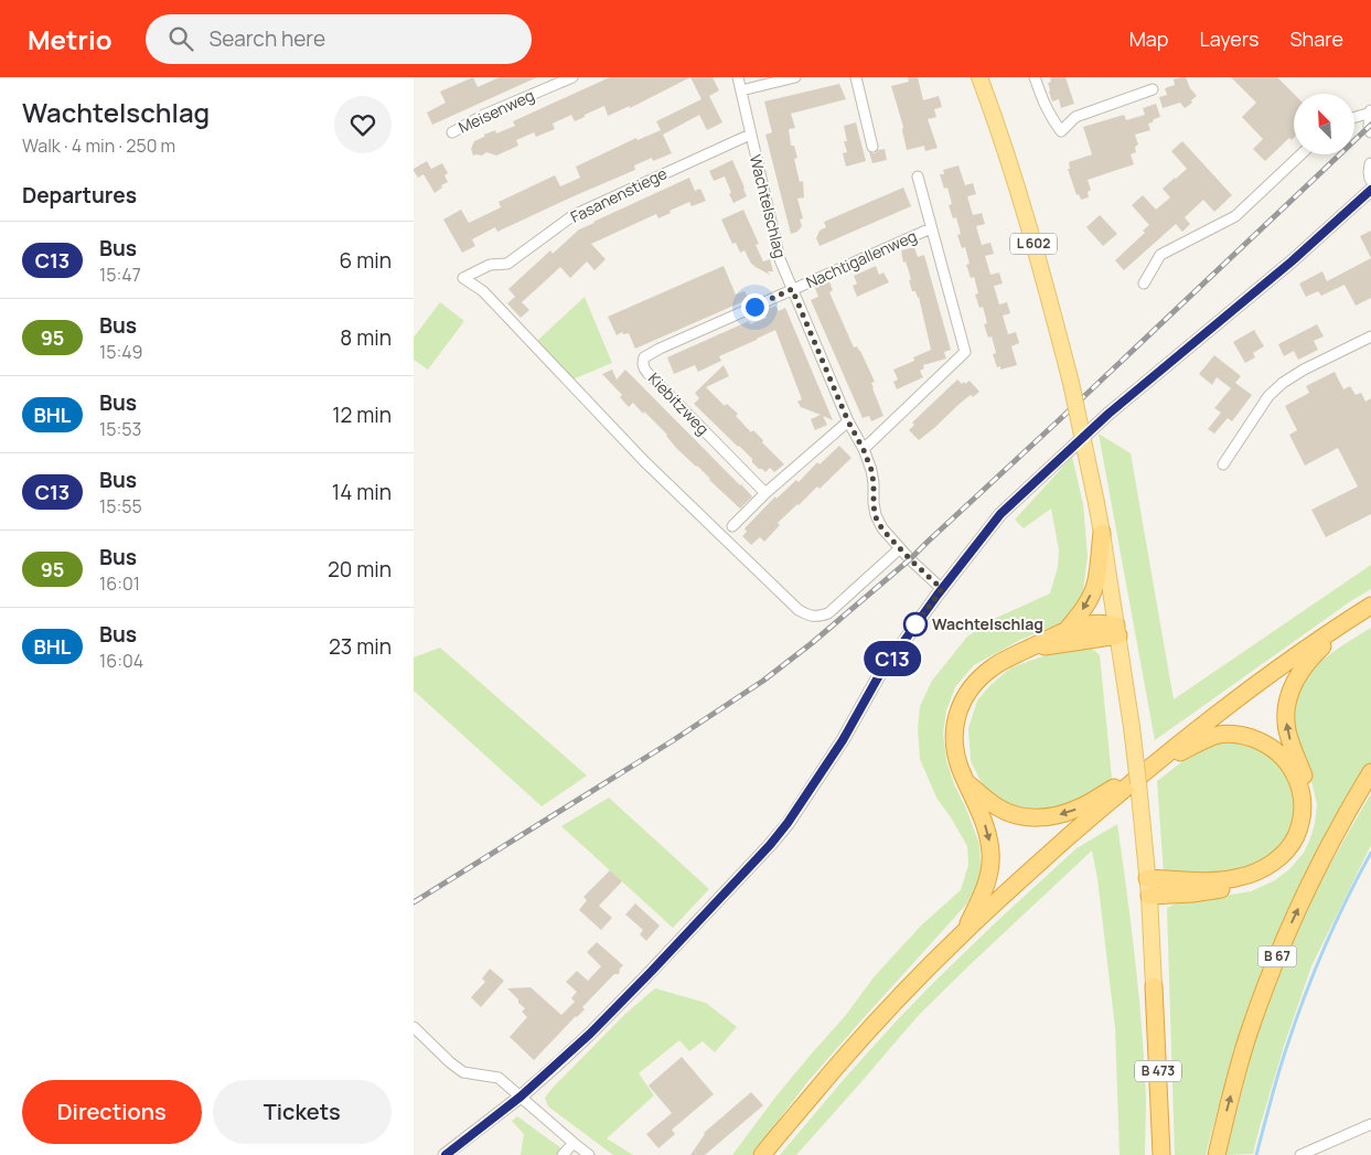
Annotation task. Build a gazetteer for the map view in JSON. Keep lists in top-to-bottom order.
{
  "streets": {
    "highway": ["B 67", "B 473"],
    "main road": ["L 602"],
    "street": [
      "Meisenweg",
      "Fasanenstiege",
      "Wachtelschlag",
      "Nachtigallenweg",
      "Kiebitzweg"
    ]
  },
  "crossings": [
    ["Fasanenstiege", "Wachtelschlag"],
    ["Wachtelschlag", "Nachtigallenweg"],
    ["Wachtelschlag", "Kiebitzweg"],
    ["L 602", "B 473"],
    ["Nachtigallenweg", "Kiebitzweg"]
  ],
  "places": ["Wachtelschlag"],
  "lines": ["bus line C13"],
  "north": "top left",
  "page": {
    "header": "Metrio",
    "search": "Search here",
    "nav": ["Map", "Layers", "Share"],
    "heading": [
      ["Wachtelschlag", "Walk · 4 min · 250 m"],
      "Departures"
    ],
    "on_map": "C13",
    "list": [
      {
        "mark": "C13",
        "name": "Bus",
        "note": "15:47",
        "value": "6 min"
      },
      {
        "mark": "95",
        "name": "Bus",
        "note": "15:49",
        "value": "8 min"
      },
      {
        "mark": "BHL",
        "name": "Bus",
        "note": "15:53",
        "value": "12 min"
      },
      {
        "mark": "C13",
        "name": "Bus",
        "note": "15:55",
        "value": "14 min"
      },
      {
        "mark": "95",
        "name": "Bus",
        "note": "16:01",
        "value": "20 min"
      },
      {
        "mark": "BHL",
        "name": "Bus",
        "note": "16:04",
        "value": "23 min"
      }
    ],
    "buttons": ["Directions", "Tickets"]
  }
}
